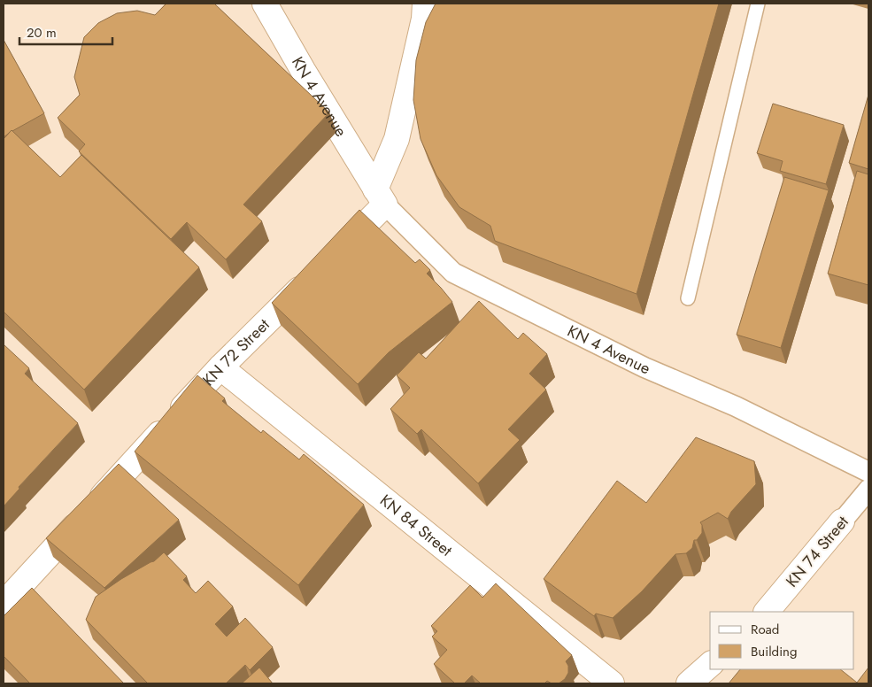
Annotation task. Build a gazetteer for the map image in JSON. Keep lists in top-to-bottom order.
{
  "streets": {
    "street": [
      "KN 4 Avenue",
      "KN 72 Street",
      "KN 84 Street",
      "KN 74 Street"
    ]
  },
  "crossings": [
    ["KN 72 Street", "KN 84 Street"]
  ],
  "legend": ["Road", "Building"],
  "scale_bar": "20 m"
}
